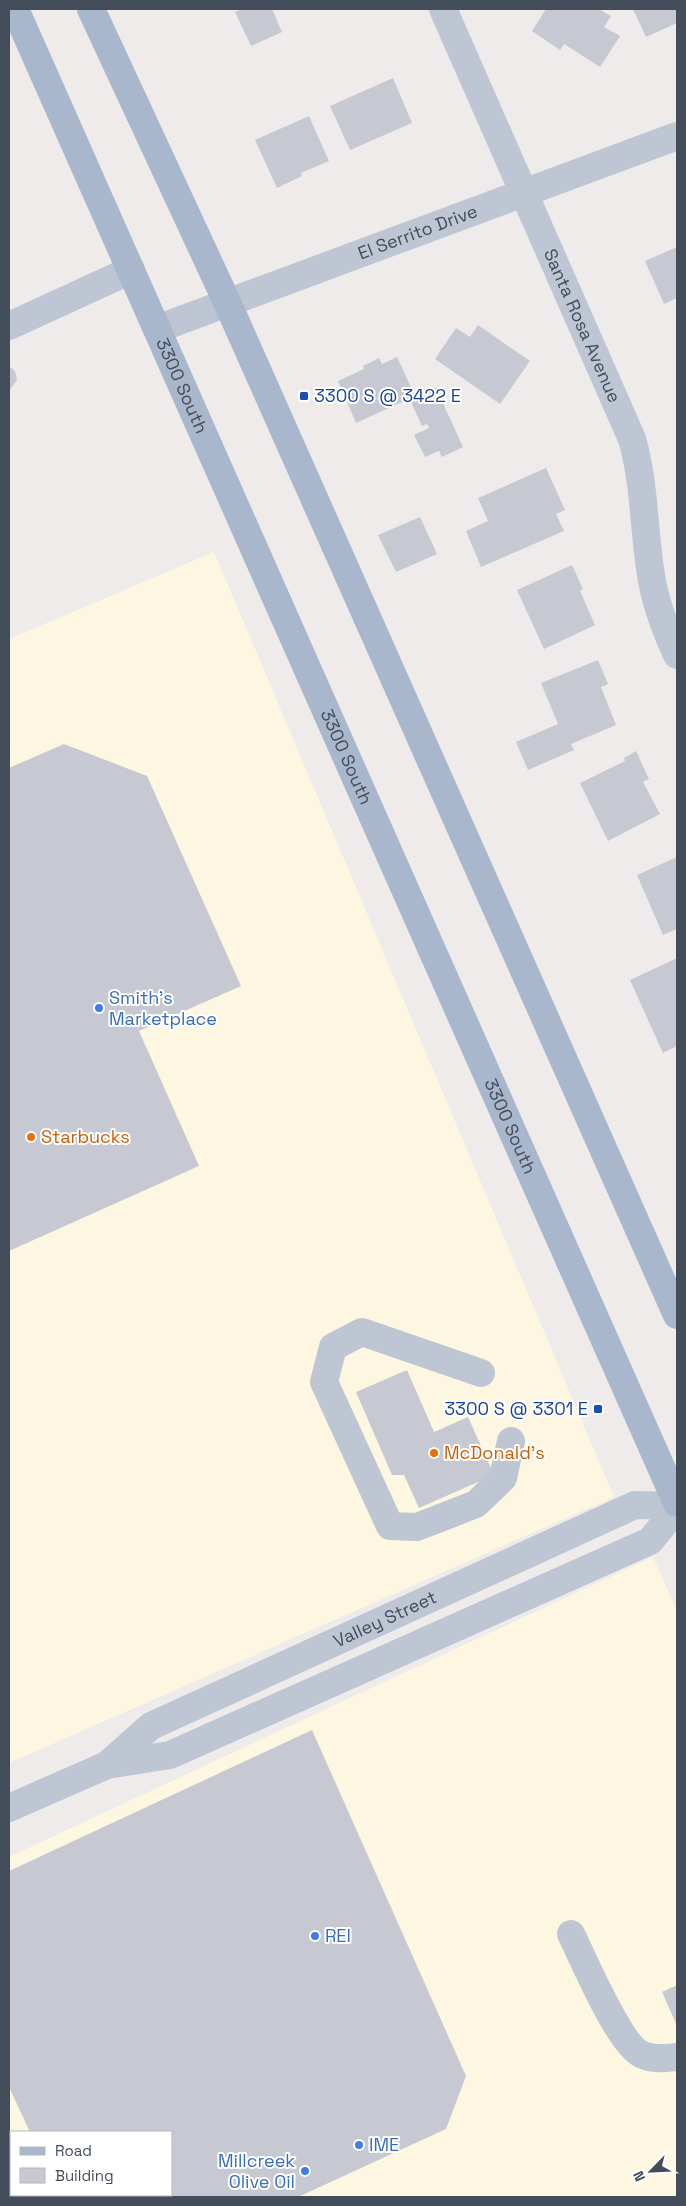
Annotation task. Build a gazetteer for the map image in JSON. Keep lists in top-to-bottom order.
{
  "streets": {
    "main road": ["3300 South"],
    "street": ["El Serrito Drive", "Santa Rosa Avenue", "Valley Street"]
  },
  "crossings": [
    ["El Serrito Drive", "Santa Rosa Avenue"],
    ["El Serrito Drive", "3300 South"],
    ["3300 South", "Valley Street"]
  ],
  "places": {
    "transit": ["3300 S @ 3422 E", "3300 S @ 3301 E"],
    "other": [
      "Smith's Marketplace",
      "Starbucks",
      "McDonald's",
      "REI",
      "IME",
      "Millcreek Olive Oil"
    ]
  },
  "legend": ["Road", "Building"],
  "north": "bottom left"
}
